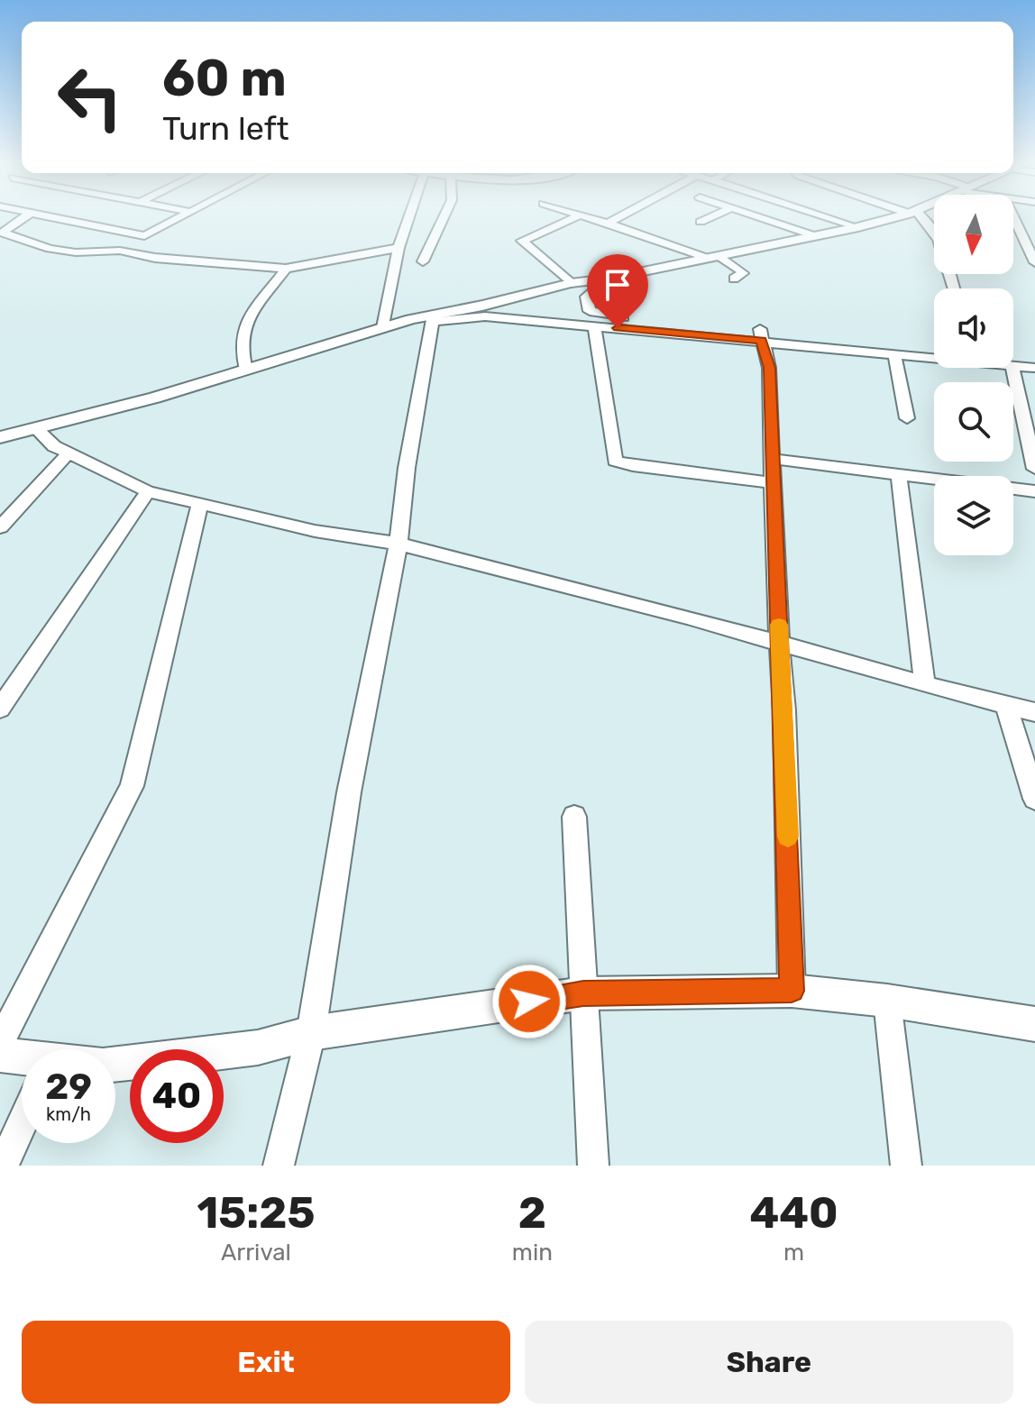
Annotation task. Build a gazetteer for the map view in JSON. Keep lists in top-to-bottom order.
{
  "north": "bottom",
  "page": {
    "turn": ["60 m", "Turn left"],
    "speed": "29 km/h",
    "limit": "40",
    "eta": [
      "15:25",
      "Arrival",
      "2",
      "min",
      "440",
      "m"
    ],
    "buttons": ["Exit", "Share"]
  }
}
